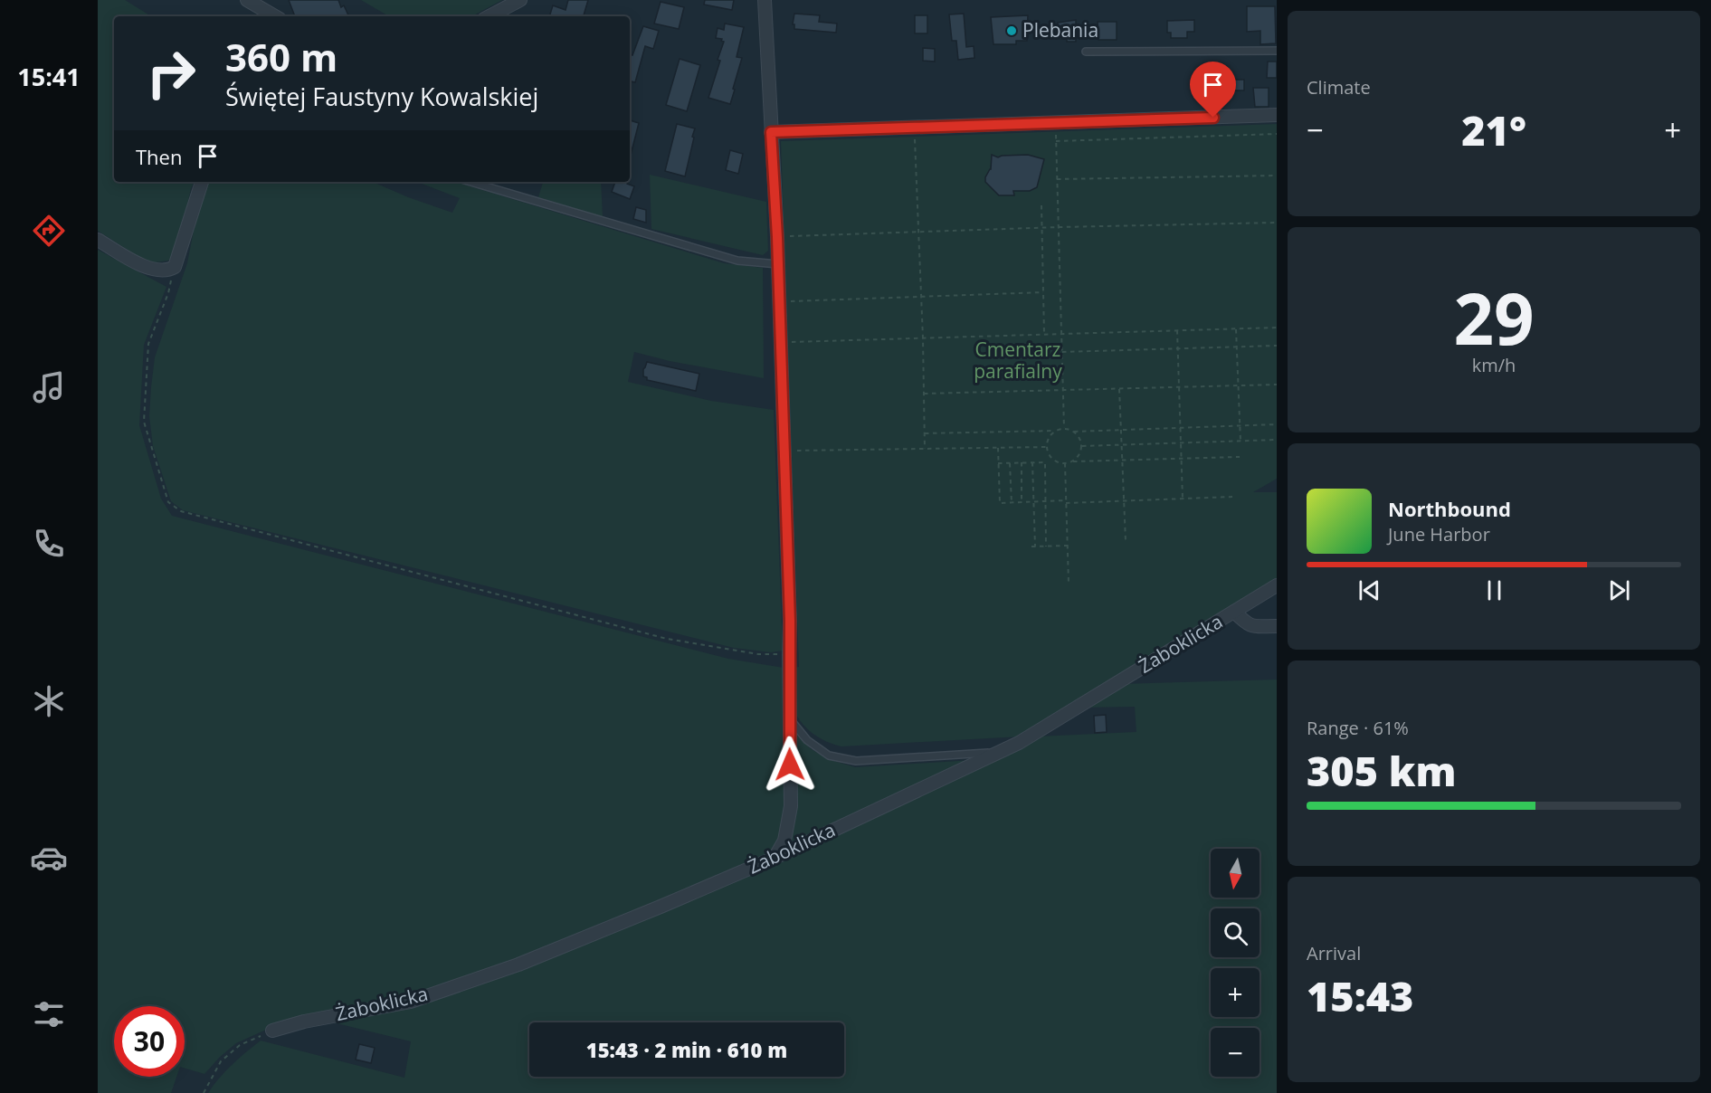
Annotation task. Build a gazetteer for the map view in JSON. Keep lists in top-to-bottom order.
{
  "streets": {
    "street": ["Żaboklicka"]
  },
  "parks": ["Cmentarz parafialny"],
  "places": ["Plebania"],
  "north": "bottom",
  "page": {
    "tabs": "15:41",
    "tile": [
      "Climate",
      ["29", "km/h"],
      ["Range · 61%", "305 km"],
      ["Arrival", "15:43"]
    ],
    "turn": ["360 m", "Świętej Faustyny Kowalskiej"],
    "heat": ["−", "21°", "+"],
    "then": "Then",
    "song": ["Northbound", "June Harbor"],
    "map_buttons": ["+", "−"],
    "limit": "30",
    "trip": "15:43 · 2 min · 610 m"
  }
}
